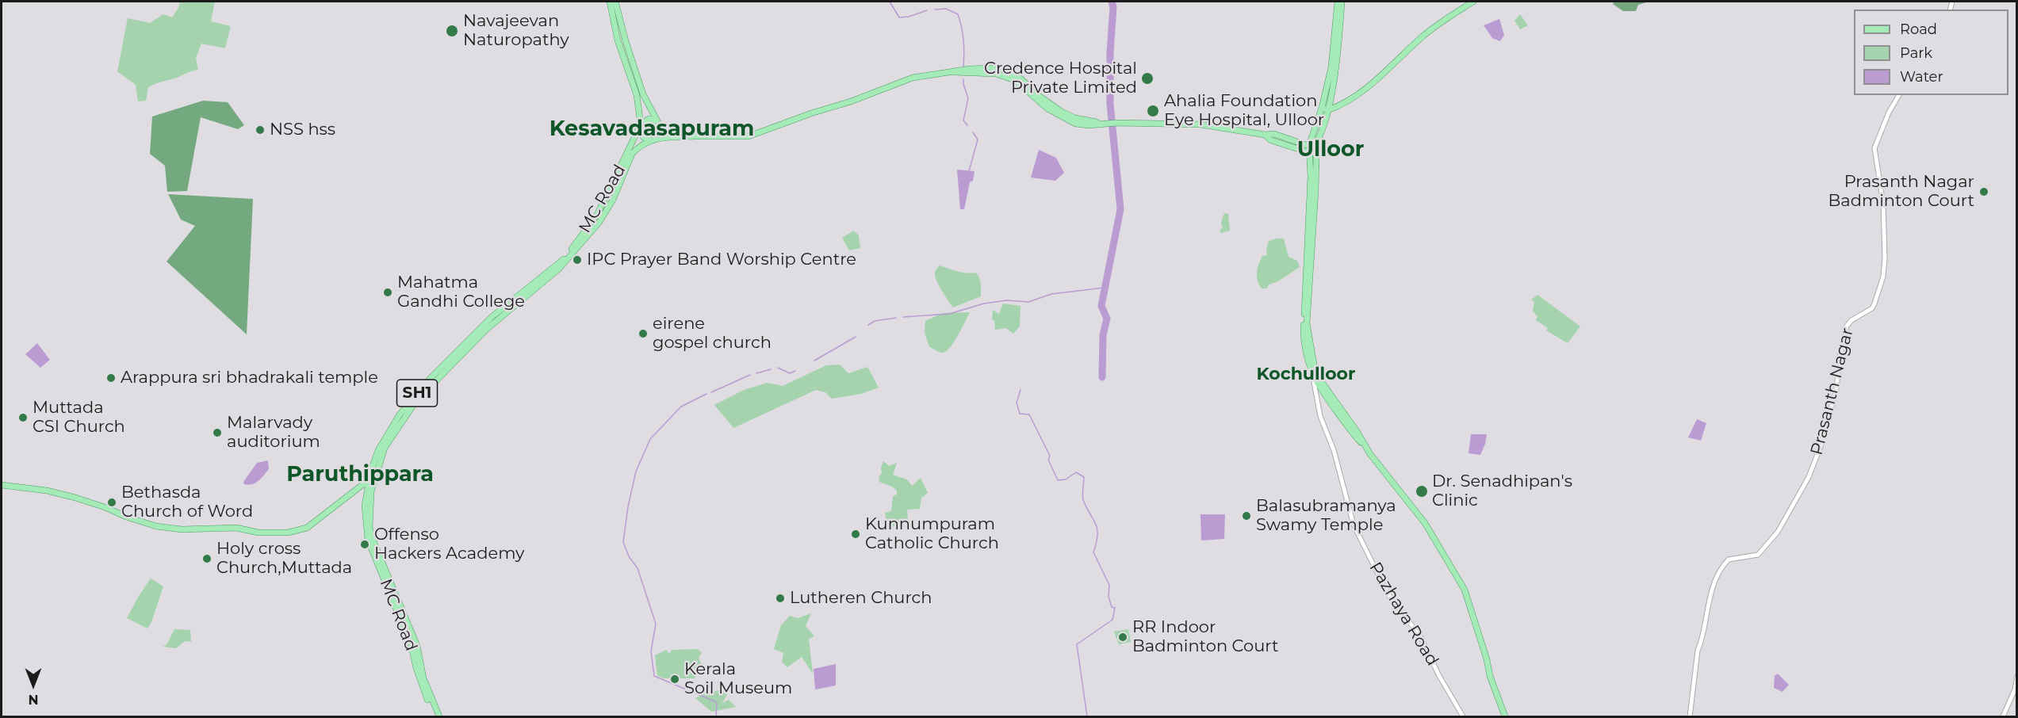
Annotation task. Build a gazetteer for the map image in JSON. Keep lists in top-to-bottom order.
{
  "streets": {
    "main road": ["MC Road", "SH1"],
    "street": ["Prasanth Nagar", "Pazhaya Road"]
  },
  "districts": [
    "Kesavadasapuram",
    "Ulloor",
    "Kochulloor",
    "Paruthippara"
  ],
  "places": [
    "Navajeevan Naturopathy",
    "Credence Hospital Private Limited",
    "Ahalia Foundation Eye Hospital, Ulloor",
    "NSS hss",
    "Prasanth Nagar Badminton Court",
    "IPC Prayer Band Worship Centre",
    "Mahatma Gandhi College",
    "eirene gospel church",
    "Arappura sri bhadrakali temple",
    "Muttada CSI Church",
    "Malarvady auditorium",
    "Dr. Senadhipan's Clinic",
    "Bethasda Church of Word",
    "Balasubramanya Swamy Temple",
    "Kunnumpuram Catholic Church",
    "Offenso Hackers Academy",
    "Holy cross Church,Muttada",
    "Lutheren Church",
    "RR Indoor Badminton Court",
    "Kerala Soil Museum"
  ],
  "legend": ["Road", "Park", "Water"],
  "north": "bottom"
}
